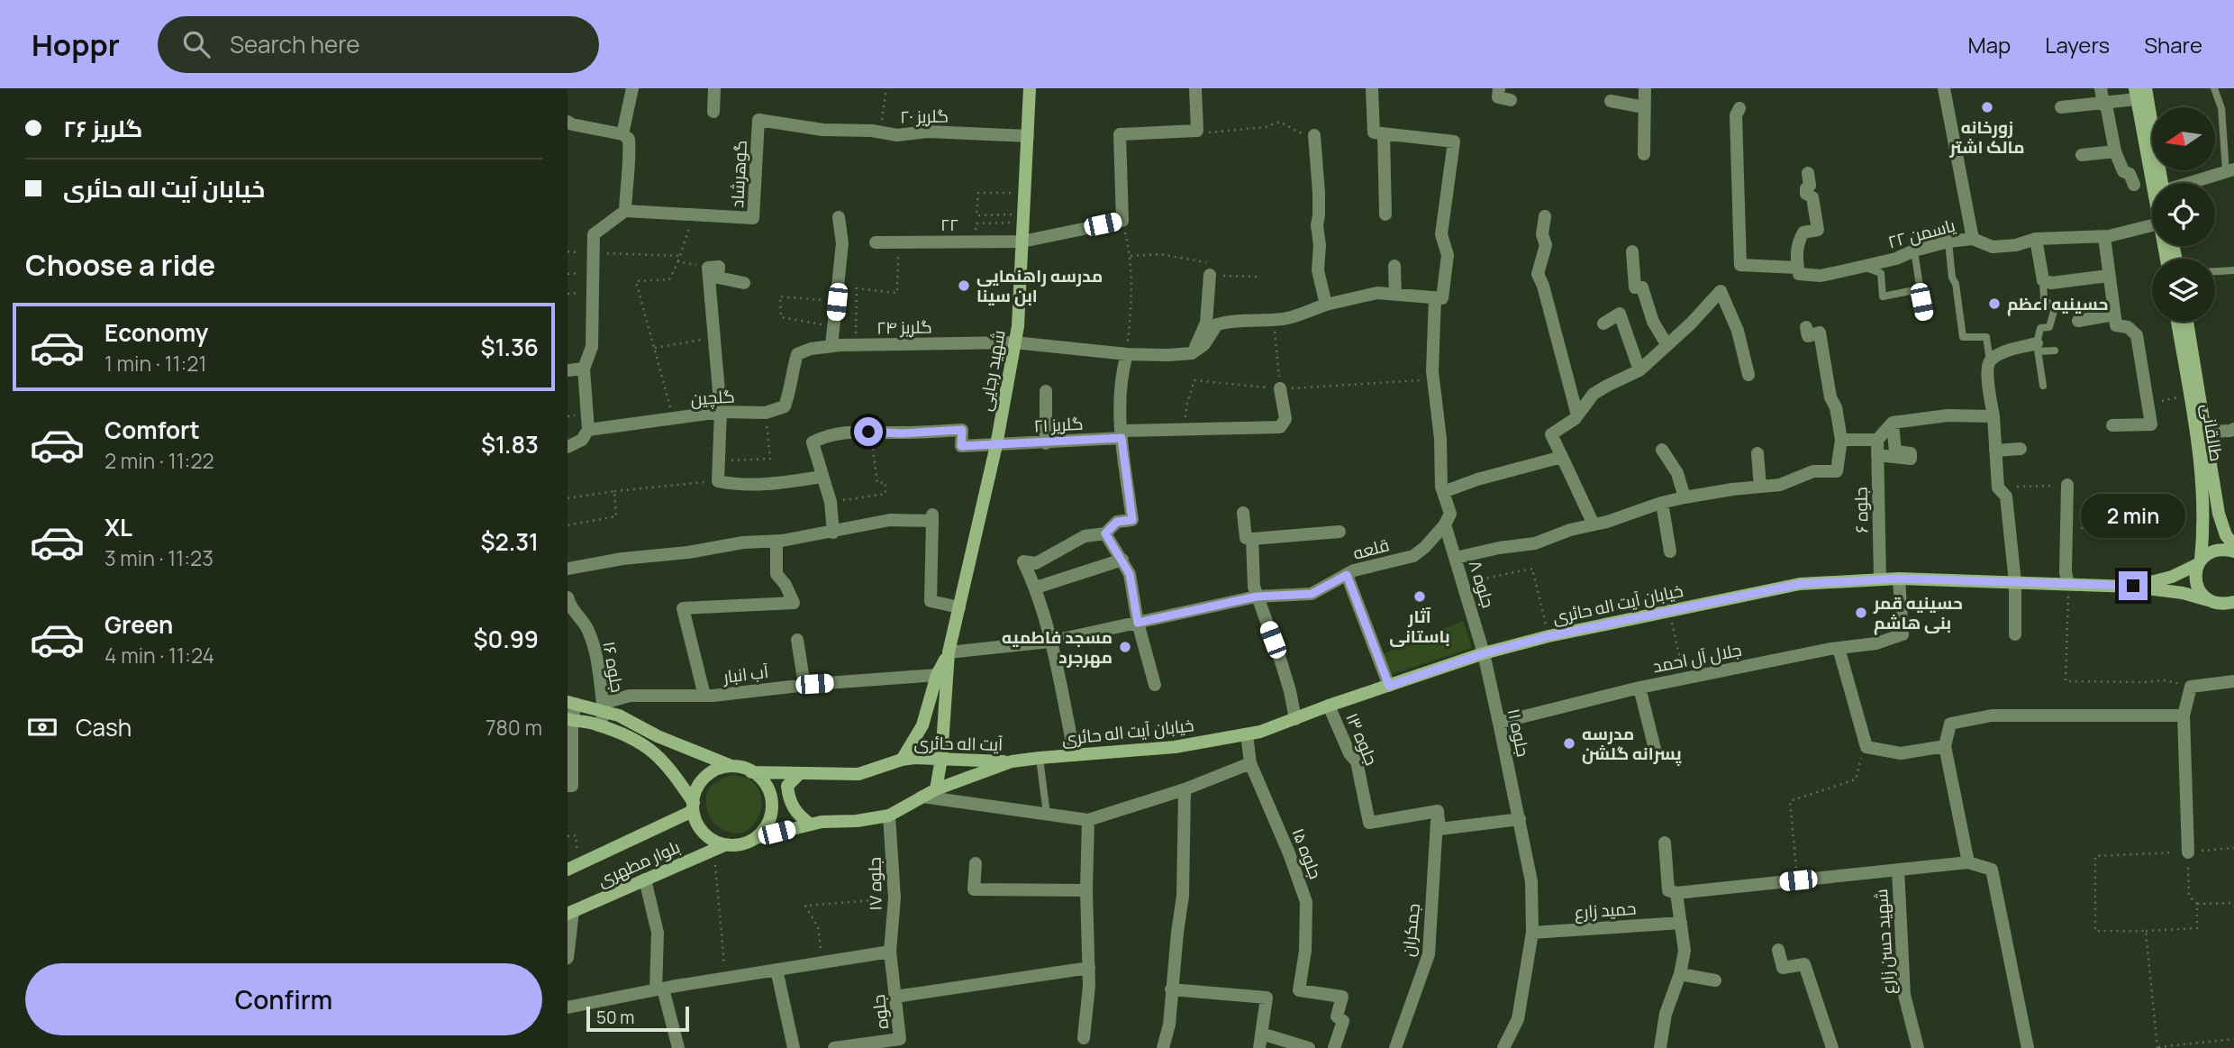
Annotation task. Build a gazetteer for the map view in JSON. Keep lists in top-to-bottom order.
{
  "streets": {
    "main road": [
      "شهید رجایی",
      "طالقانی",
      "خیابان آیت اله حائری",
      "آیت اله حائری",
      "بلوار مطهری"
    ],
    "street": [
      "گلریز ۲۰",
      "گوهرشاد",
      "۲۲",
      "یاسمن ۲۲",
      "گلریز ۲۴",
      "گلچین",
      "گلریز ۲۱",
      "جلوه ۶",
      "قلعه",
      "جلوه ۸",
      "جلال آل احمد",
      "جلوه ۱۶",
      "آب انبار",
      "جلوه ۱۱",
      "جلوه ۱۳",
      "جلوه ۱۵",
      "جلوه ۱۷",
      "حمید زارع",
      "جمکران",
      "شهید حسن زارع",
      "جلوه"
    ]
  },
  "crossings": [
    ["گلریز ۲۰", "گوهرشاد"],
    ["گلریز ۲۰", "شهید رجایی"],
    ["۲۲", "شهید رجایی"],
    ["گلریز ۲۴", "شهید رجایی"],
    ["گلریز ۲۴", "گلچین"],
    ["شهید رجایی", "گلریز ۲۱"],
    ["شهید رجایی", "قلعه"],
    ["جلوه ۶", "خیابان آیت اله حائری"],
    ["قلعه", "جلوه ۸"],
    ["جلوه ۸", "خیابان آیت اله حائری"],
    ["جلوه ۸", "جلوه ۱۱"],
    ["خیابان آیت اله حائری", "جلال آل احمد"],
    ["خیابان آیت اله حائری", "جلوه ۱۱"],
    ["خیابان آیت اله حائری", "جلوه ۱۳"],
    ["خیابان آیت اله حائری", "آیت اله حائری"],
    ["خیابان آیت اله حائری", "جلوه ۱۵"],
    ["جلال آل احمد", "جلوه ۱۱"],
    ["جلوه ۱۶", "آب انبار"],
    ["جلوه ۱۳", "جمکران"],
    ["آیت اله حائری", "بلوار مطهری"],
    ["آیت اله حائری", "جلوه ۱۷"],
    ["جلوه ۱۷", "جلوه"]
  ],
  "places": [
    "زورخانه مالک اشتر",
    "مدرسه راهنمایی ابن سینا",
    "حسینیه اعظم",
    "آثار باستانی",
    "حسینیه قمر بنی هاشم",
    "مسجد فاطمیه مهرجرد",
    "مدرسه پسرانه گلشن"
  ],
  "scale_bar": "50 m",
  "north": "left",
  "page": {
    "header": "Hoppr",
    "search": "Search here",
    "nav": ["Map", "Layers", "Share"],
    "banner": ["گلریز ۲۶", "خیابان آیت اله حائری"],
    "heading": "Choose a ride",
    "list": [
      {
        "name": "Economy",
        "note": "1 min · 11:21",
        "value": "$1.36"
      },
      {
        "name": "Comfort",
        "note": "2 min · 11:22",
        "value": "$1.83"
      },
      {
        "name": "XL",
        "note": "3 min · 11:23",
        "value": "$2.31"
      },
      {
        "name": "Green",
        "note": "4 min · 11:24",
        "value": "$0.99"
      }
    ],
    "bubble": "2 min",
    "pay": ["Cash", "780 m"],
    "buttons": "Confirm",
    "scale": "50 m"
  }
}
